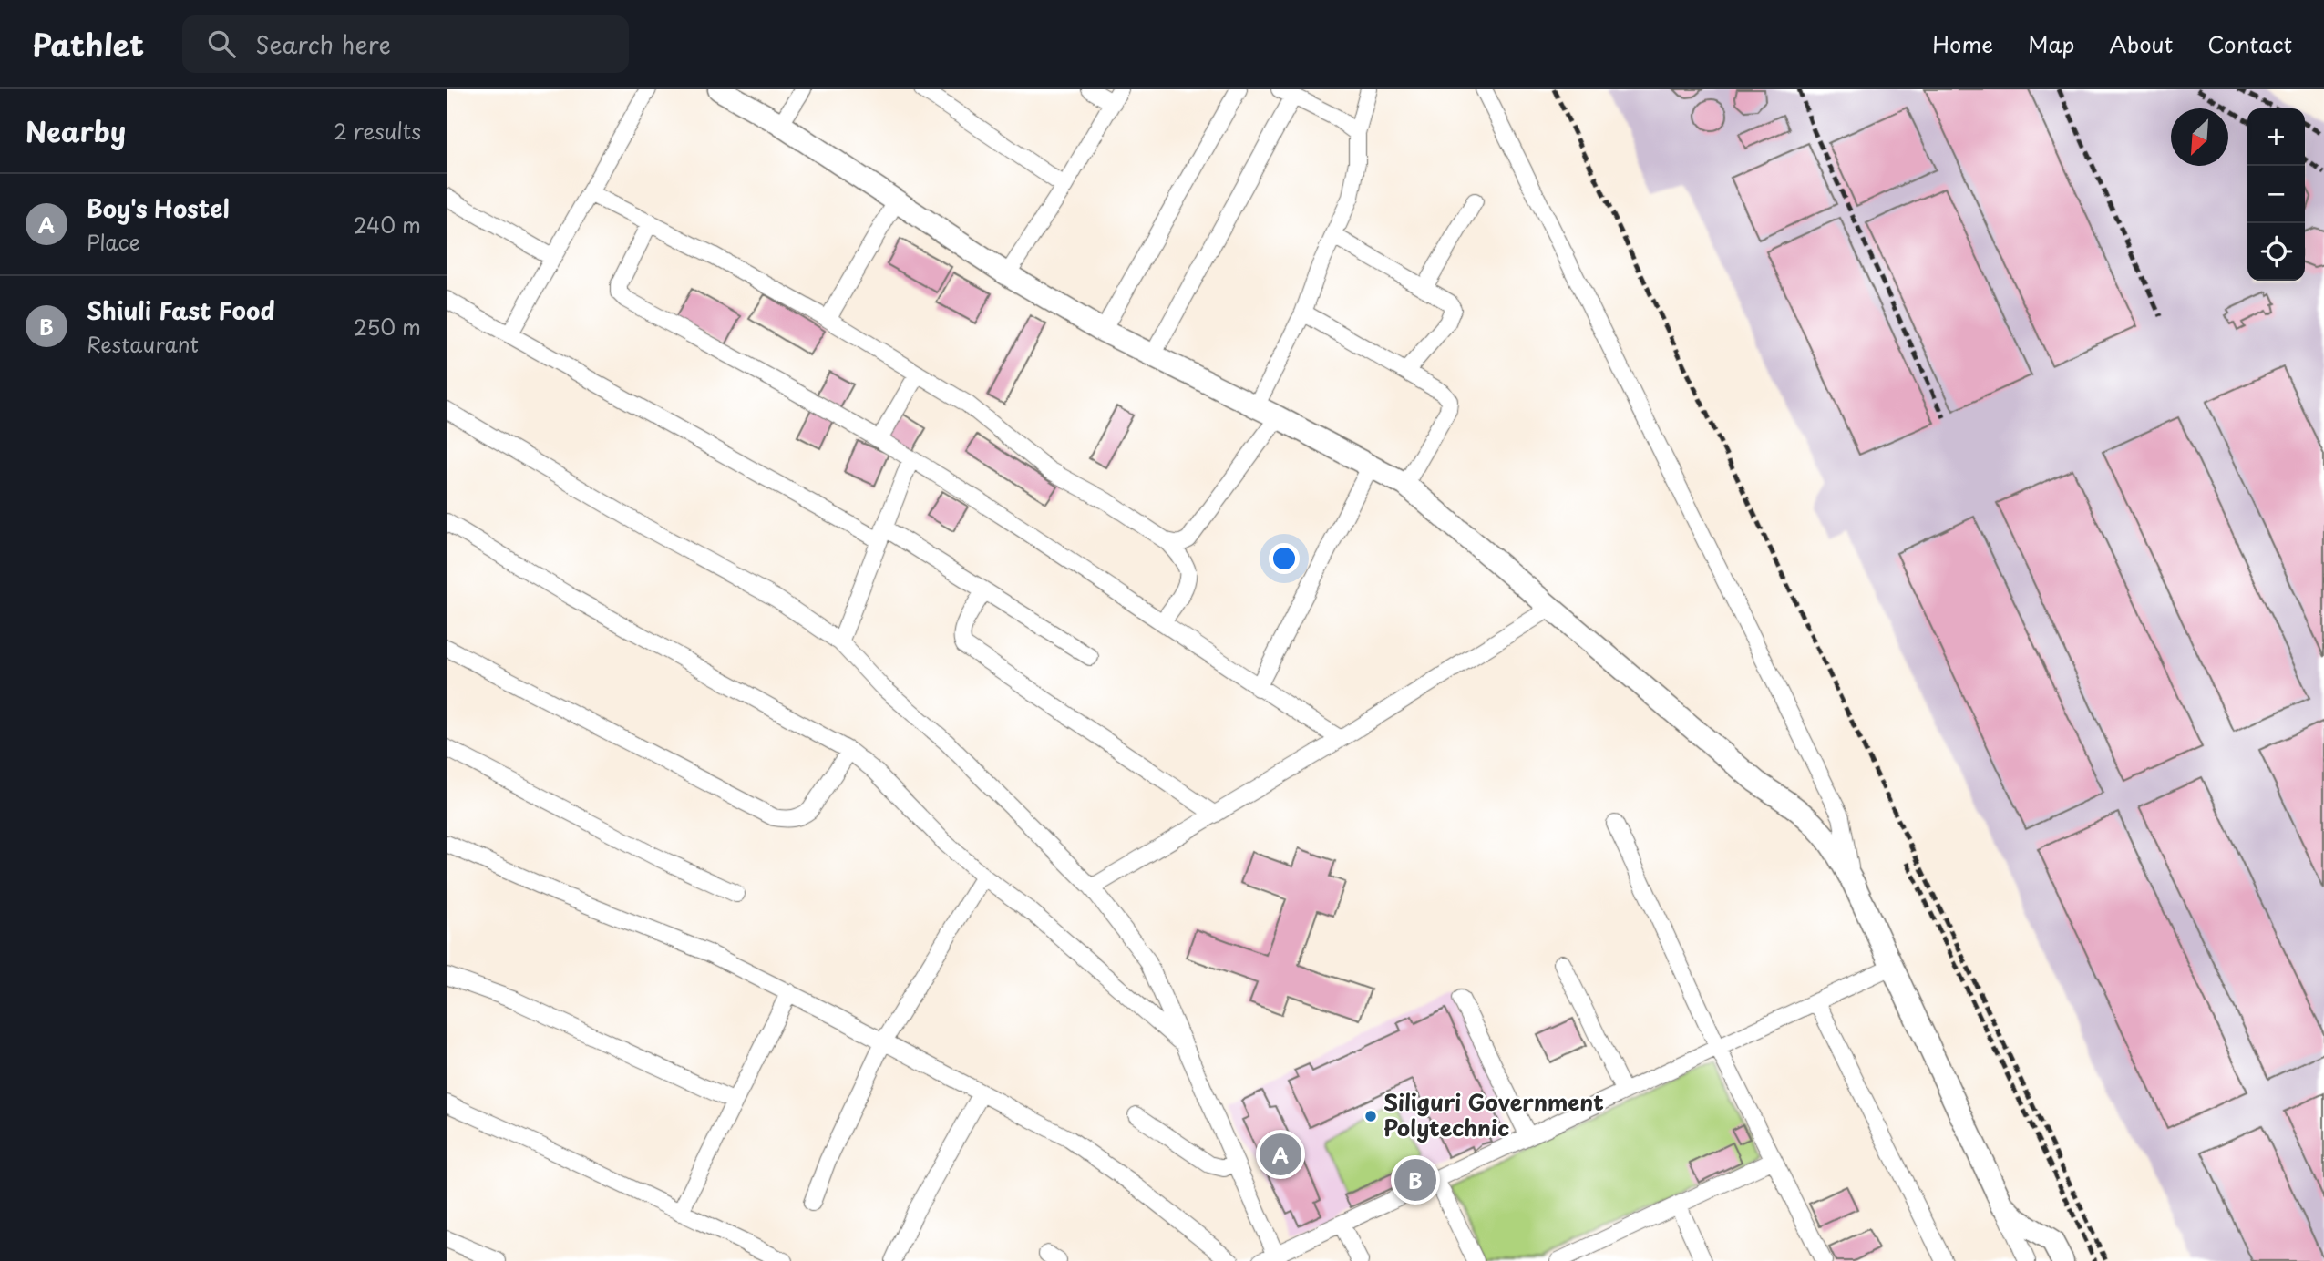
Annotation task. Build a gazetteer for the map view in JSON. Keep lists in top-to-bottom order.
{
  "places": ["Siliguri Government Polytechnic"],
  "north": "bottom left",
  "page": {
    "header": "Pathlet",
    "search": "Search here",
    "nav": [
      "Home",
      "Map",
      "About",
      "Contact"
    ],
    "heading": ["Nearby", "2 results"],
    "map_buttons": ["+", "−"],
    "list": [
      {
        "mark": "A",
        "name": "Boy's Hostel",
        "note": "Place",
        "value": "240 m"
      },
      {
        "mark": "B",
        "name": "Shiuli Fast Food",
        "note": "Restaurant",
        "value": "250 m"
      }
    ],
    "pins": ["A", "B"]
  }
}
